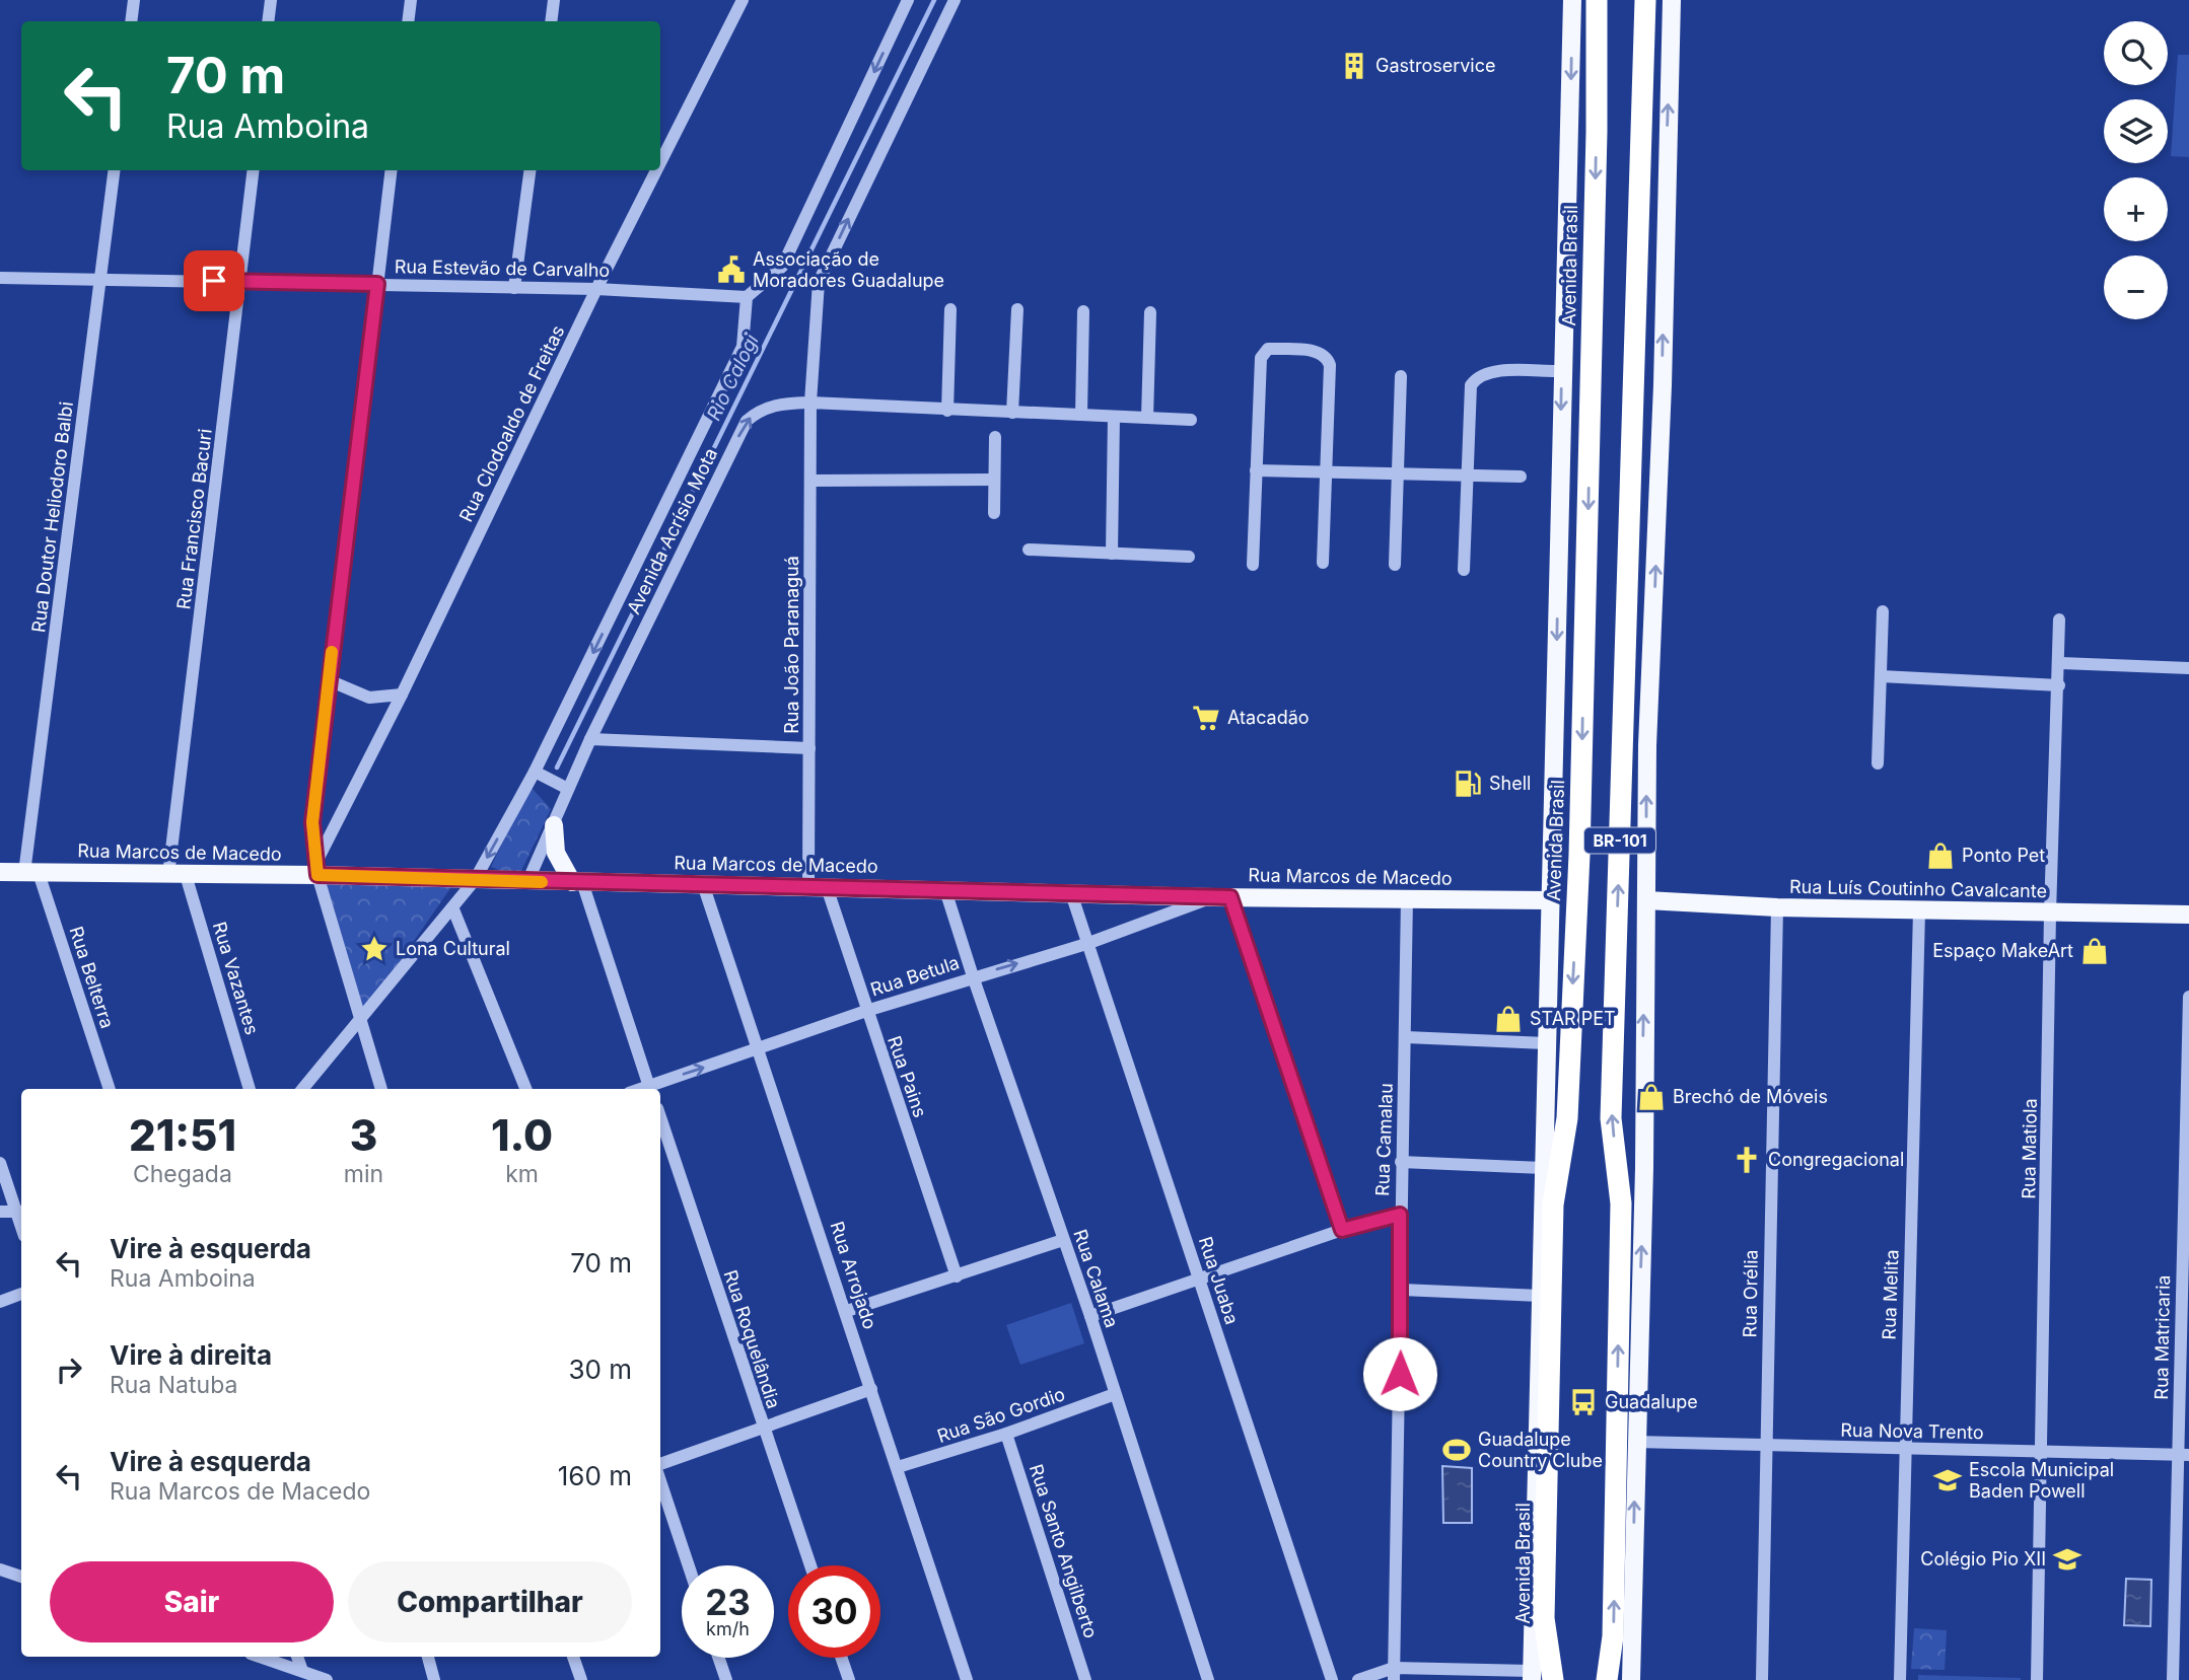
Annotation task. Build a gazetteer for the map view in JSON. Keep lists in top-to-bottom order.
{
  "streets": {
    "highway": ["Avenida Brasil", "BR-101"],
    "main road": ["Rua Marcos de Macedo", "Rua Luís Coutinho Cavalcante"],
    "street": [
      "Rua Estevão de Carvalho",
      "Rua Clodoaldo de Freitas",
      "Rua Doutor Heliodoro Balbi",
      "Rua Francisco Bacuri",
      "Avenida Acrísio Mota",
      "Rua João Paranaguá",
      "Rua Betula",
      "Rua Belterra",
      "Rua Vazantes",
      "Rua Pains",
      "Rua Camalau",
      "Rua Matiola",
      "Rua Arrojado",
      "Rua Calama",
      "Rua Juaba",
      "Rua Orélia",
      "Rua Melita",
      "Rua Matricaria",
      "Rua Roquelândia",
      "Rua São Gordio",
      "Rua Nova Trento",
      "Rua Santo Angilberto"
    ]
  },
  "crossings": [
    ["Avenida Brasil", "Rua Marcos de Macedo"],
    ["Rua Estevão de Carvalho", "Rua Clodoaldo de Freitas"],
    ["Rua Estevão de Carvalho", "Rua Doutor Heliodoro Balbi"],
    ["Rua Estevão de Carvalho", "Rua Francisco Bacuri"],
    ["Rua Estevão de Carvalho", "Avenida Acrísio Mota"],
    ["Rua Clodoaldo de Freitas", "Rua Marcos de Macedo"],
    ["Rua Doutor Heliodoro Balbi", "Rua Marcos de Macedo"],
    ["Rua Doutor Heliodoro Balbi", "Rua Belterra"],
    ["Rua Francisco Bacuri", "Rua Marcos de Macedo"],
    ["Rua Francisco Bacuri", "Rua Vazantes"],
    ["Avenida Acrísio Mota", "Rua João Paranaguá"],
    ["Avenida Acrísio Mota", "Rua Marcos de Macedo"],
    ["Rua João Paranaguá", "Rua Marcos de Macedo"],
    ["Rua João Paranaguá", "Rua Pains"],
    ["Rua Marcos de Macedo", "Rua Betula"],
    ["Rua Marcos de Macedo", "Rua Belterra"],
    ["Rua Marcos de Macedo", "Rua Vazantes"],
    ["Rua Marcos de Macedo", "Rua Pains"],
    ["Rua Marcos de Macedo", "Rua Camalau"],
    ["Rua Marcos de Macedo", "Rua Arrojado"],
    ["Rua Marcos de Macedo", "Rua Calama"],
    ["Rua Marcos de Macedo", "Rua Juaba"],
    ["Rua Luís Coutinho Cavalcante", "Rua Matiola"],
    ["Rua Luís Coutinho Cavalcante", "Rua Orélia"],
    ["Rua Luís Coutinho Cavalcante", "Rua Melita"],
    ["Rua Betula", "Rua Pains"],
    ["Rua Betula", "Rua Arrojado"],
    ["Rua Betula", "Rua Calama"],
    ["Rua Betula", "Rua Juaba"],
    ["Rua Matiola", "Rua Nova Trento"],
    ["Rua Arrojado", "Rua São Gordio"],
    ["Rua Calama", "Rua São Gordio"],
    ["Rua Orélia", "Rua Nova Trento"],
    ["Rua Melita", "Rua Nova Trento"],
    ["Rua Matricaria", "Rua Nova Trento"],
    ["Rua São Gordio", "Rua Santo Angilberto"]
  ],
  "one_way": ["Rua Betula"],
  "water": ["Rio Calogi"],
  "places": {
    "building": ["Gastroservice"],
    "public building": ["Associação de Moradores Guadalupe"],
    "supermarket": ["Atacadão"],
    "fuel station": ["Shell"],
    "shop": [
      "Ponto Pet",
      "Espaço MakeArt",
      "STAR PET",
      "Brechó de Móveis"
    ],
    "place": ["Lona Cultural"],
    "church": ["Congregacional"],
    "bus stop": ["Guadalupe"],
    "sports": ["Guadalupe Country Clube"],
    "school or university": ["Escola Municipal Baden Powell", "Colégio Pio XII"]
  },
  "page": {
    "map_buttons": ["+", "−"],
    "turn": ["70 m", "Rua Amboina"],
    "eta": [
      "21:51",
      "Chegada",
      "3",
      "min",
      "1.0",
      "km"
    ],
    "list": [
      {
        "name": "Vire à esquerda",
        "note": "Rua Amboina",
        "value": "70 m"
      },
      {
        "name": "Vire à direita",
        "note": "Rua Natuba",
        "value": "30 m"
      },
      {
        "name": "Vire à esquerda",
        "note": "Rua Marcos de Macedo",
        "value": "160 m"
      }
    ],
    "buttons": ["Sair", "Compartilhar"],
    "speed": "23 km/h",
    "limit": "30"
  }
}
